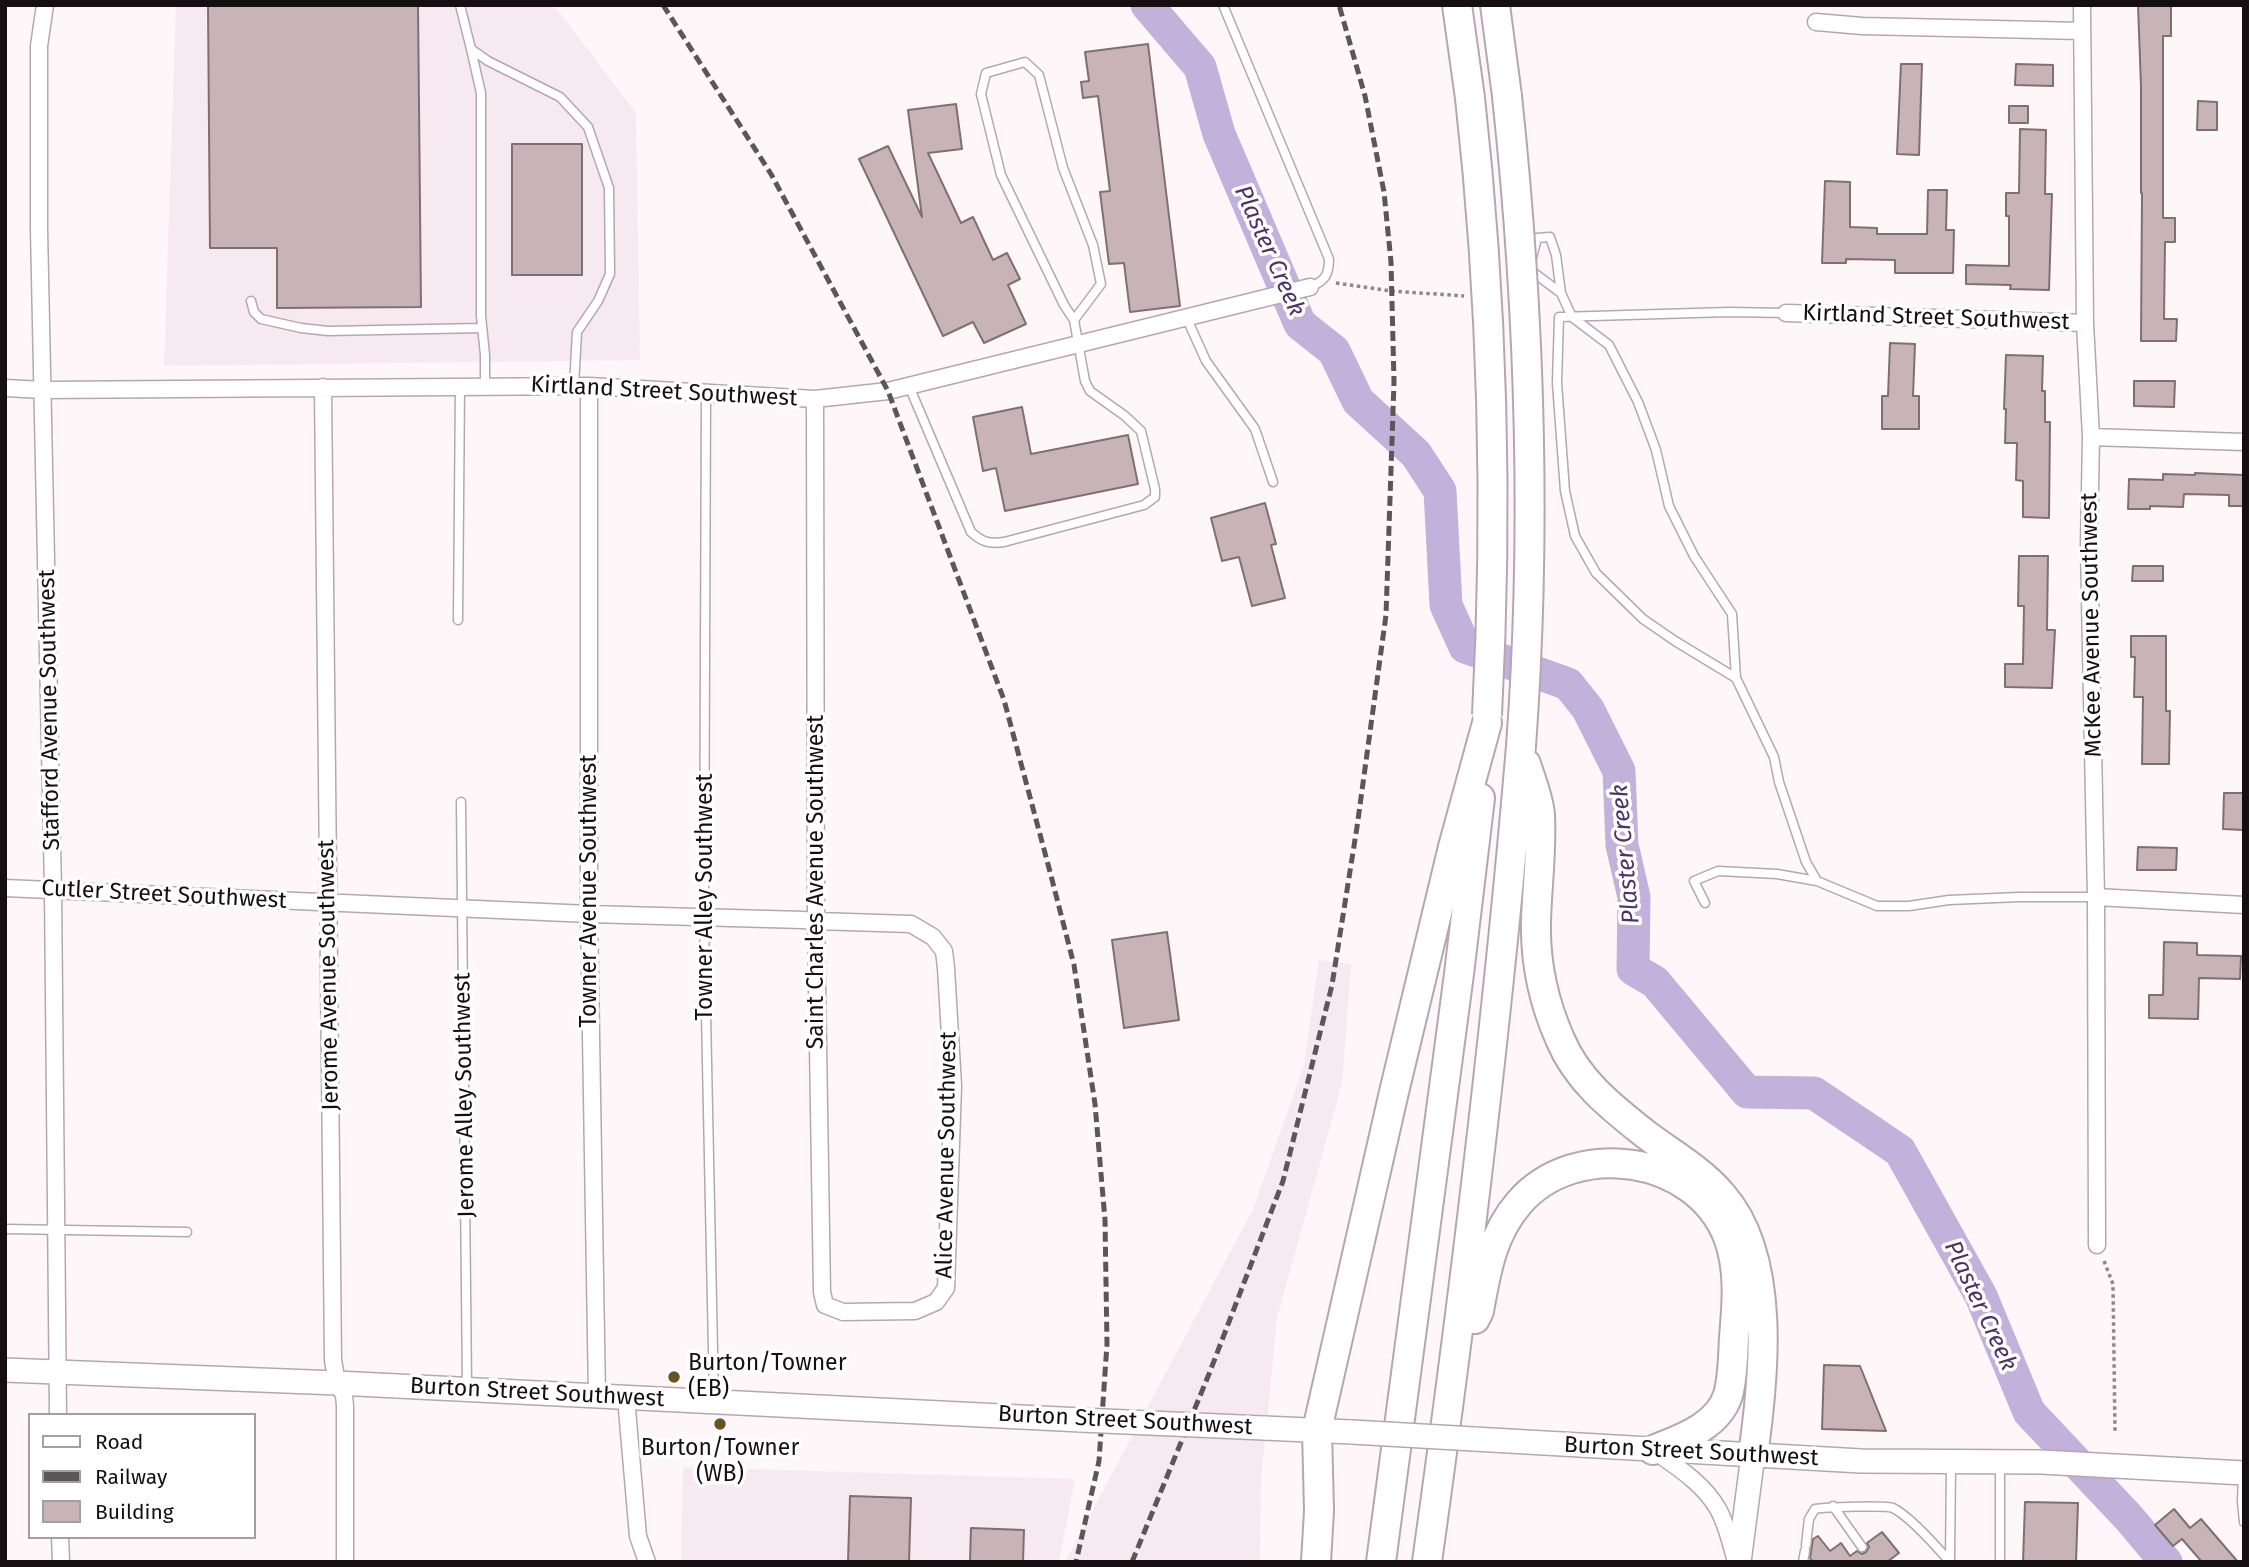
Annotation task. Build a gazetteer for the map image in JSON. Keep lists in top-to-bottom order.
{
  "streets": {
    "main road": ["Burton Street Southwest"],
    "street": [
      "Kirtland Street Southwest",
      "McKee Avenue Southwest",
      "Stafford Avenue Southwest",
      "Saint Charles Avenue Southwest",
      "Towner Avenue Southwest",
      "Cutler Street Southwest",
      "Jerome Avenue Southwest",
      "Alice Avenue Southwest"
    ],
    "lane": ["Towner Alley Southwest", "Jerome Alley Southwest"]
  },
  "crossings": [
    ["Kirtland Street Southwest", "McKee Avenue Southwest"],
    ["Kirtland Street Southwest", "Stafford Avenue Southwest"],
    ["Kirtland Street Southwest", "Saint Charles Avenue Southwest"],
    ["Kirtland Street Southwest", "Towner Avenue Southwest"],
    ["Kirtland Street Southwest", "Towner Alley Southwest"],
    ["Kirtland Street Southwest", "Jerome Avenue Southwest"],
    ["Stafford Avenue Southwest", "Cutler Street Southwest"],
    ["Stafford Avenue Southwest", "Burton Street Southwest"],
    ["Saint Charles Avenue Southwest", "Cutler Street Southwest"],
    ["Saint Charles Avenue Southwest", "Alice Avenue Southwest"],
    ["Towner Avenue Southwest", "Cutler Street Southwest"],
    ["Towner Avenue Southwest", "Burton Street Southwest"],
    ["Cutler Street Southwest", "Towner Alley Southwest"],
    ["Cutler Street Southwest", "Jerome Avenue Southwest"],
    ["Cutler Street Southwest", "Jerome Alley Southwest"],
    ["Cutler Street Southwest", "Alice Avenue Southwest"],
    ["Towner Alley Southwest", "Burton Street Southwest"],
    ["Jerome Avenue Southwest", "Burton Street Southwest"],
    ["Jerome Alley Southwest", "Burton Street Southwest"]
  ],
  "water": ["Plaster Creek"],
  "places": ["Burton/Towner (EB)", "Burton/Towner (WB)"],
  "legend": ["Road", "Railway", "Building"]
}
